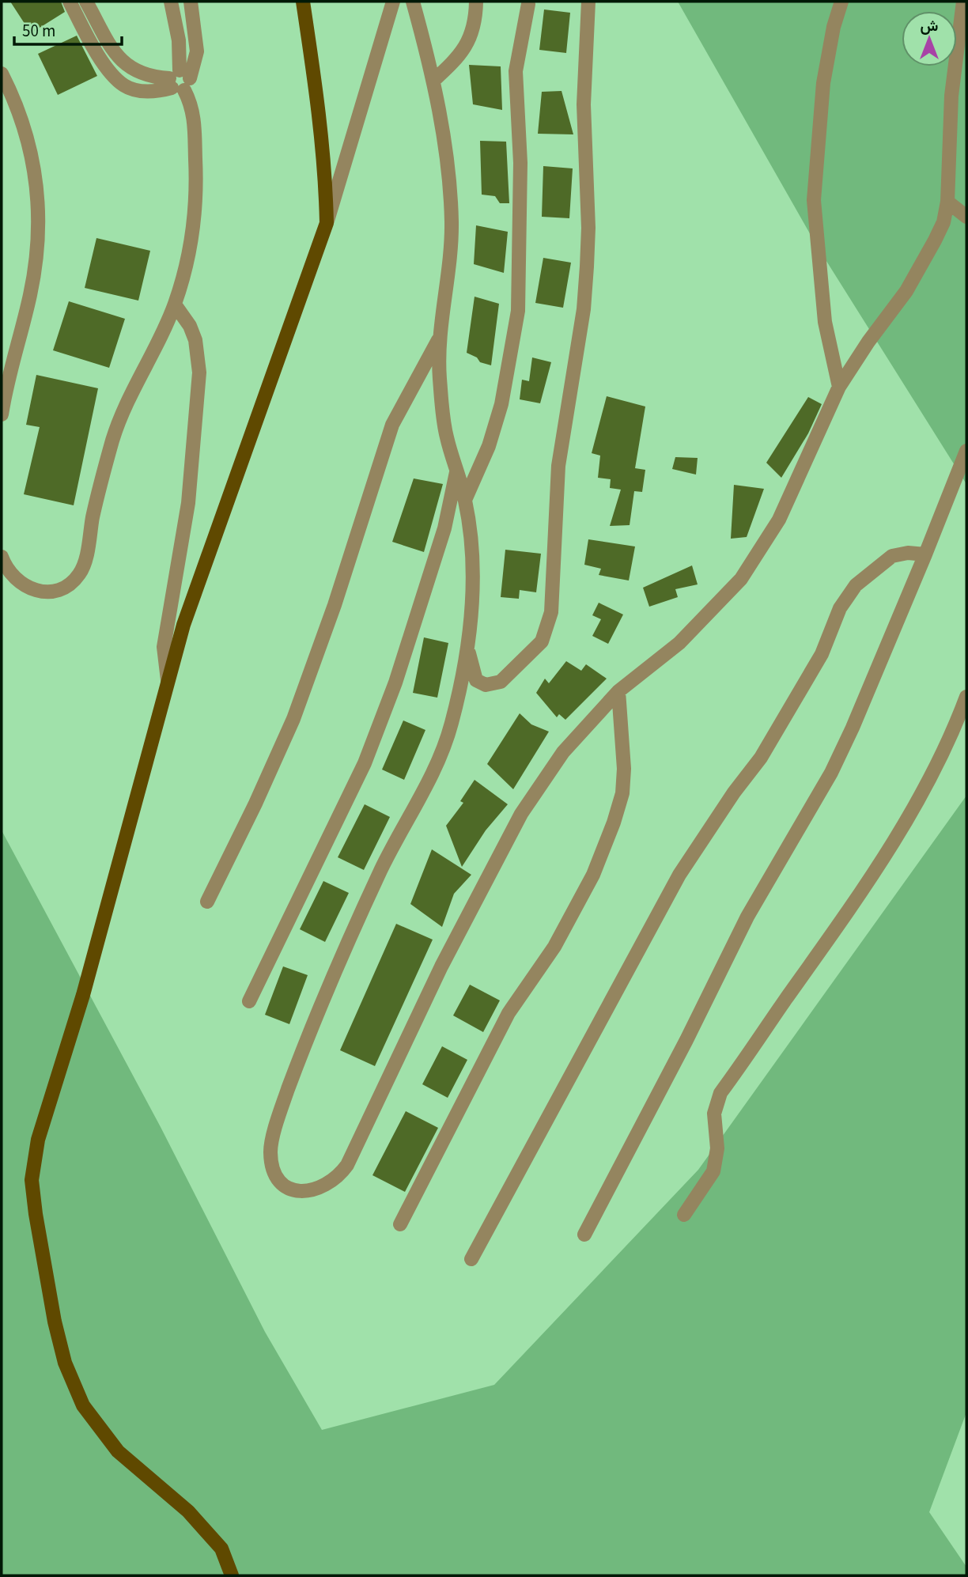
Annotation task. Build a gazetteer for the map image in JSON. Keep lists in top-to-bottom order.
{
  "scale_bar": "50 m",
  "north": "top"
}
